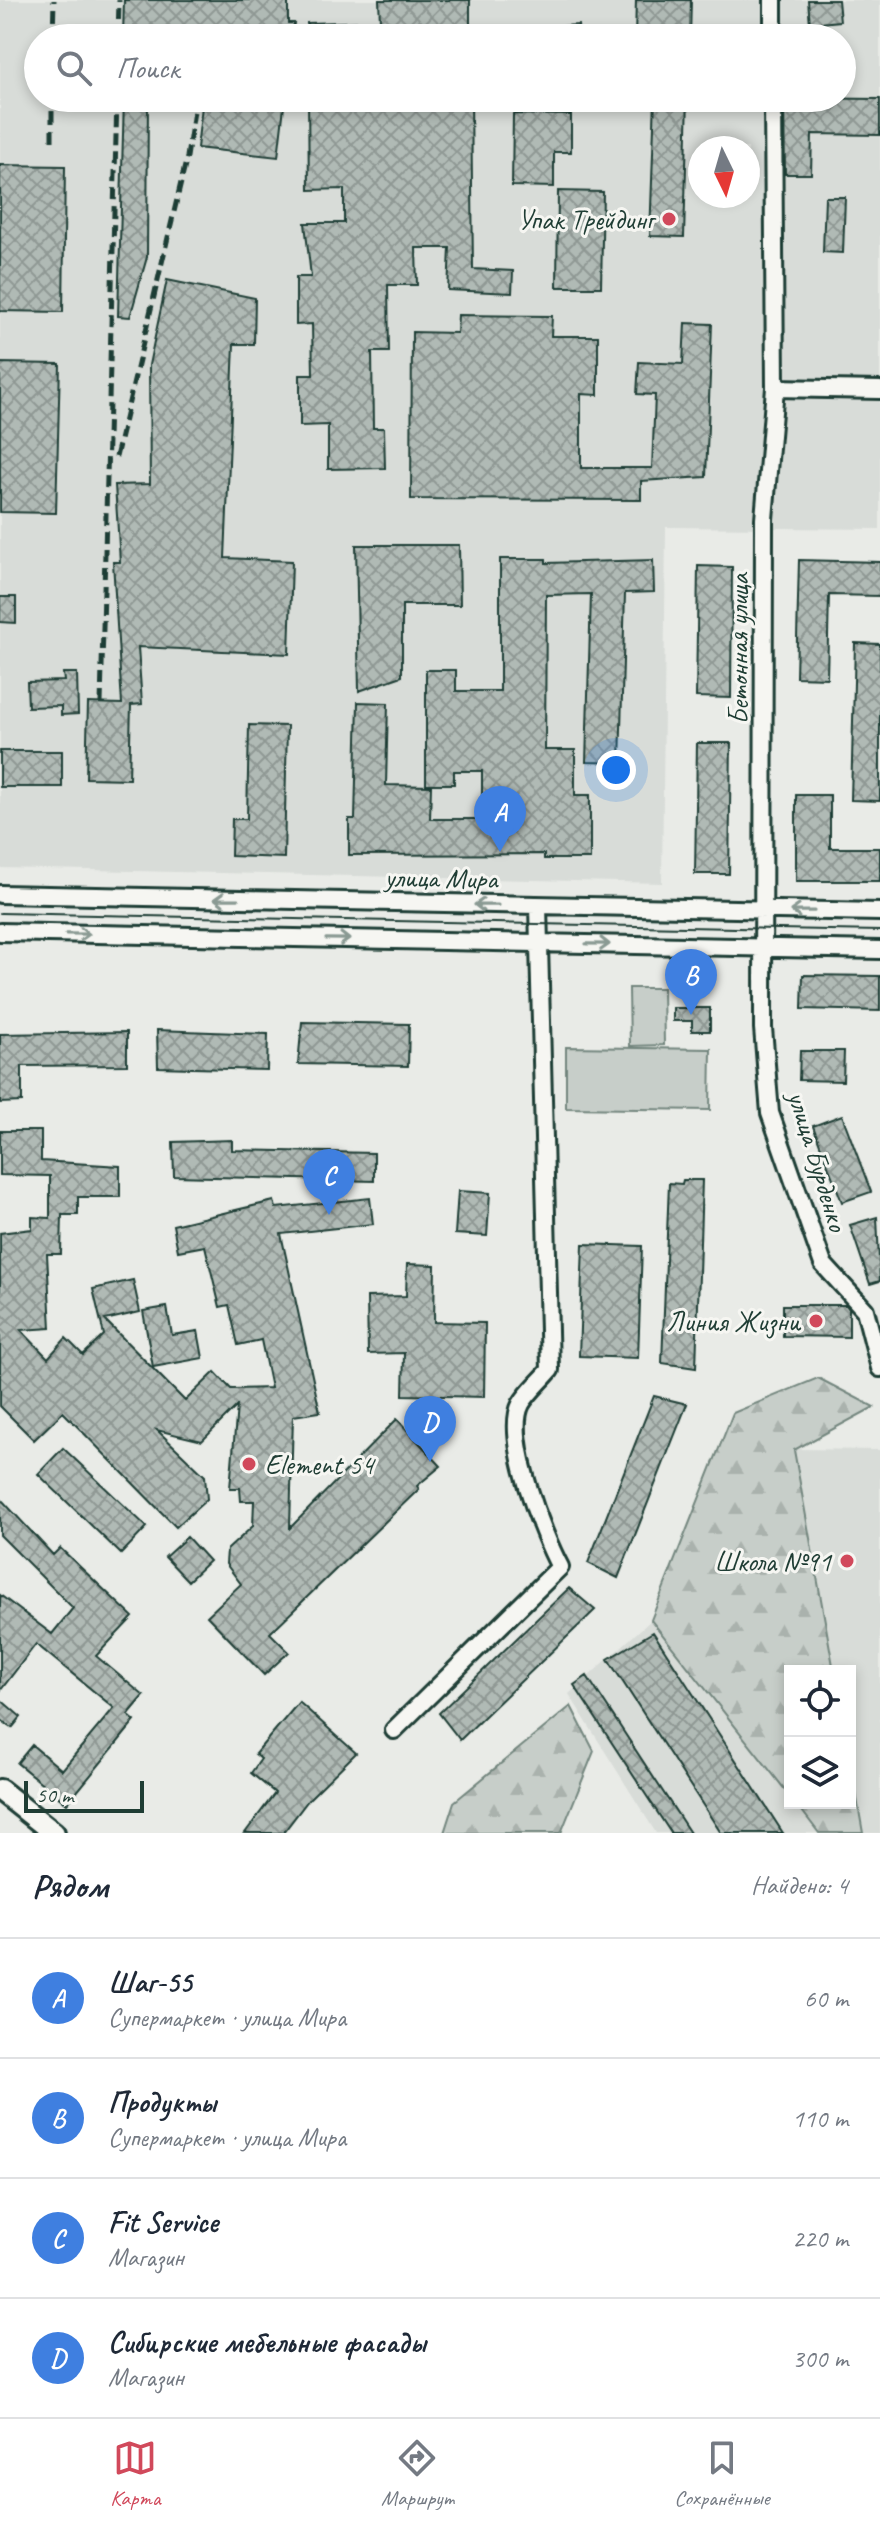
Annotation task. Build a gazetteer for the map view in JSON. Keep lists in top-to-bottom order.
{
  "streets": {
    "street": ["Бетонная улица", "улица Мира", "улица Бурденко"]
  },
  "crossings": [
    ["Бетонная улица", "улица Мира"],
    ["Бетонная улица", "улица Бурденко"]
  ],
  "places": [
    "Упак Трейдинг",
    "Линия Жизни",
    "Element 54",
    "Школа №91"
  ],
  "scale_bar": "50 m",
  "north": "bottom",
  "page": {
    "search": "Поиск",
    "pins": [
      "A",
      "B",
      "C",
      "D"
    ],
    "scale": "50 m",
    "heading": ["Рядом", "Найдено: 4"],
    "list": [
      {
        "mark": "A",
        "name": "Шаг-55",
        "note": "Супермаркет · улица Мира",
        "value": "60 m"
      },
      {
        "mark": "B",
        "name": "Продукты",
        "note": "Супермаркет · улица Мира",
        "value": "110 m"
      },
      {
        "mark": "C",
        "name": "Fit Service",
        "note": "Магазин",
        "value": "220 m"
      },
      {
        "mark": "D",
        "name": "Сибирские мебельные фасады",
        "note": "Магазин",
        "value": "300 m"
      }
    ],
    "nav": ["Карта", "Маршрут", "Сохранённые"]
  }
}
